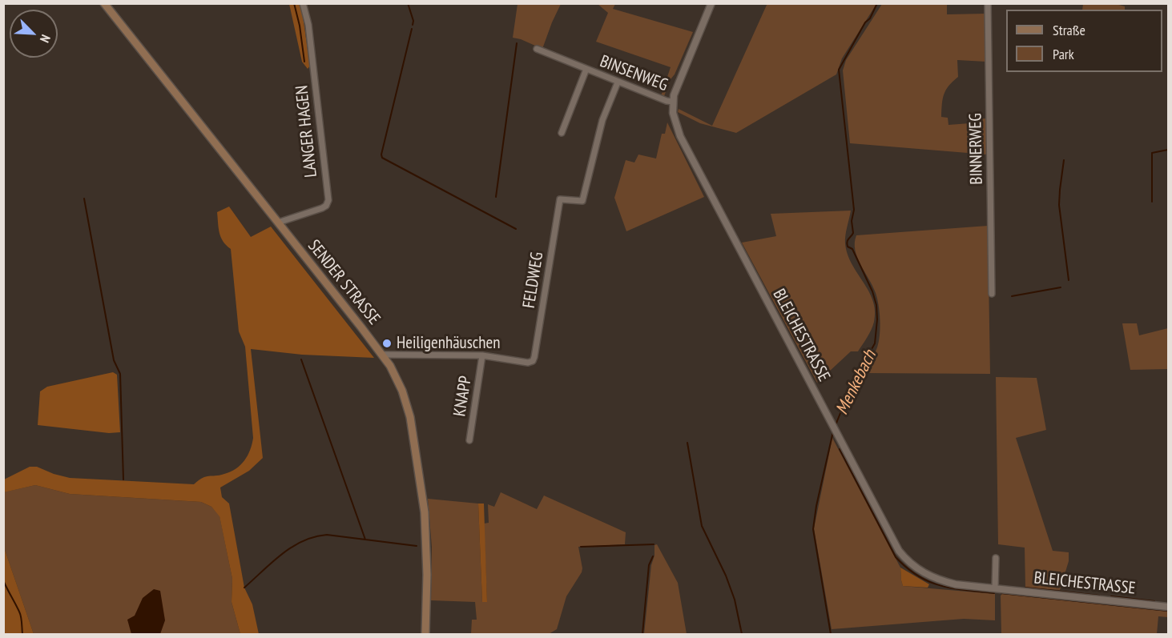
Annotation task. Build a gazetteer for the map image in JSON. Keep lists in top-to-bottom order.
{
  "streets": {
    "main road": ["SENDER STRASSE"],
    "street": [
      "BINSENWEG",
      "LANGER HAGEN",
      "BINNERWEG",
      "FELDWEG",
      "BLEICHESTRASSE",
      "KNAPP"
    ]
  },
  "crossings": [
    ["BINSENWEG", "FELDWEG"],
    ["BINSENWEG", "BLEICHESTRASSE"],
    ["LANGER HAGEN", "SENDER STRASSE"],
    ["FELDWEG", "SENDER STRASSE"],
    ["FELDWEG", "KNAPP"]
  ],
  "water": ["Menkebach"],
  "places": ["Heiligenhäuschen"],
  "legend": ["Straße", "Park"],
  "north": "bottom right"
}
